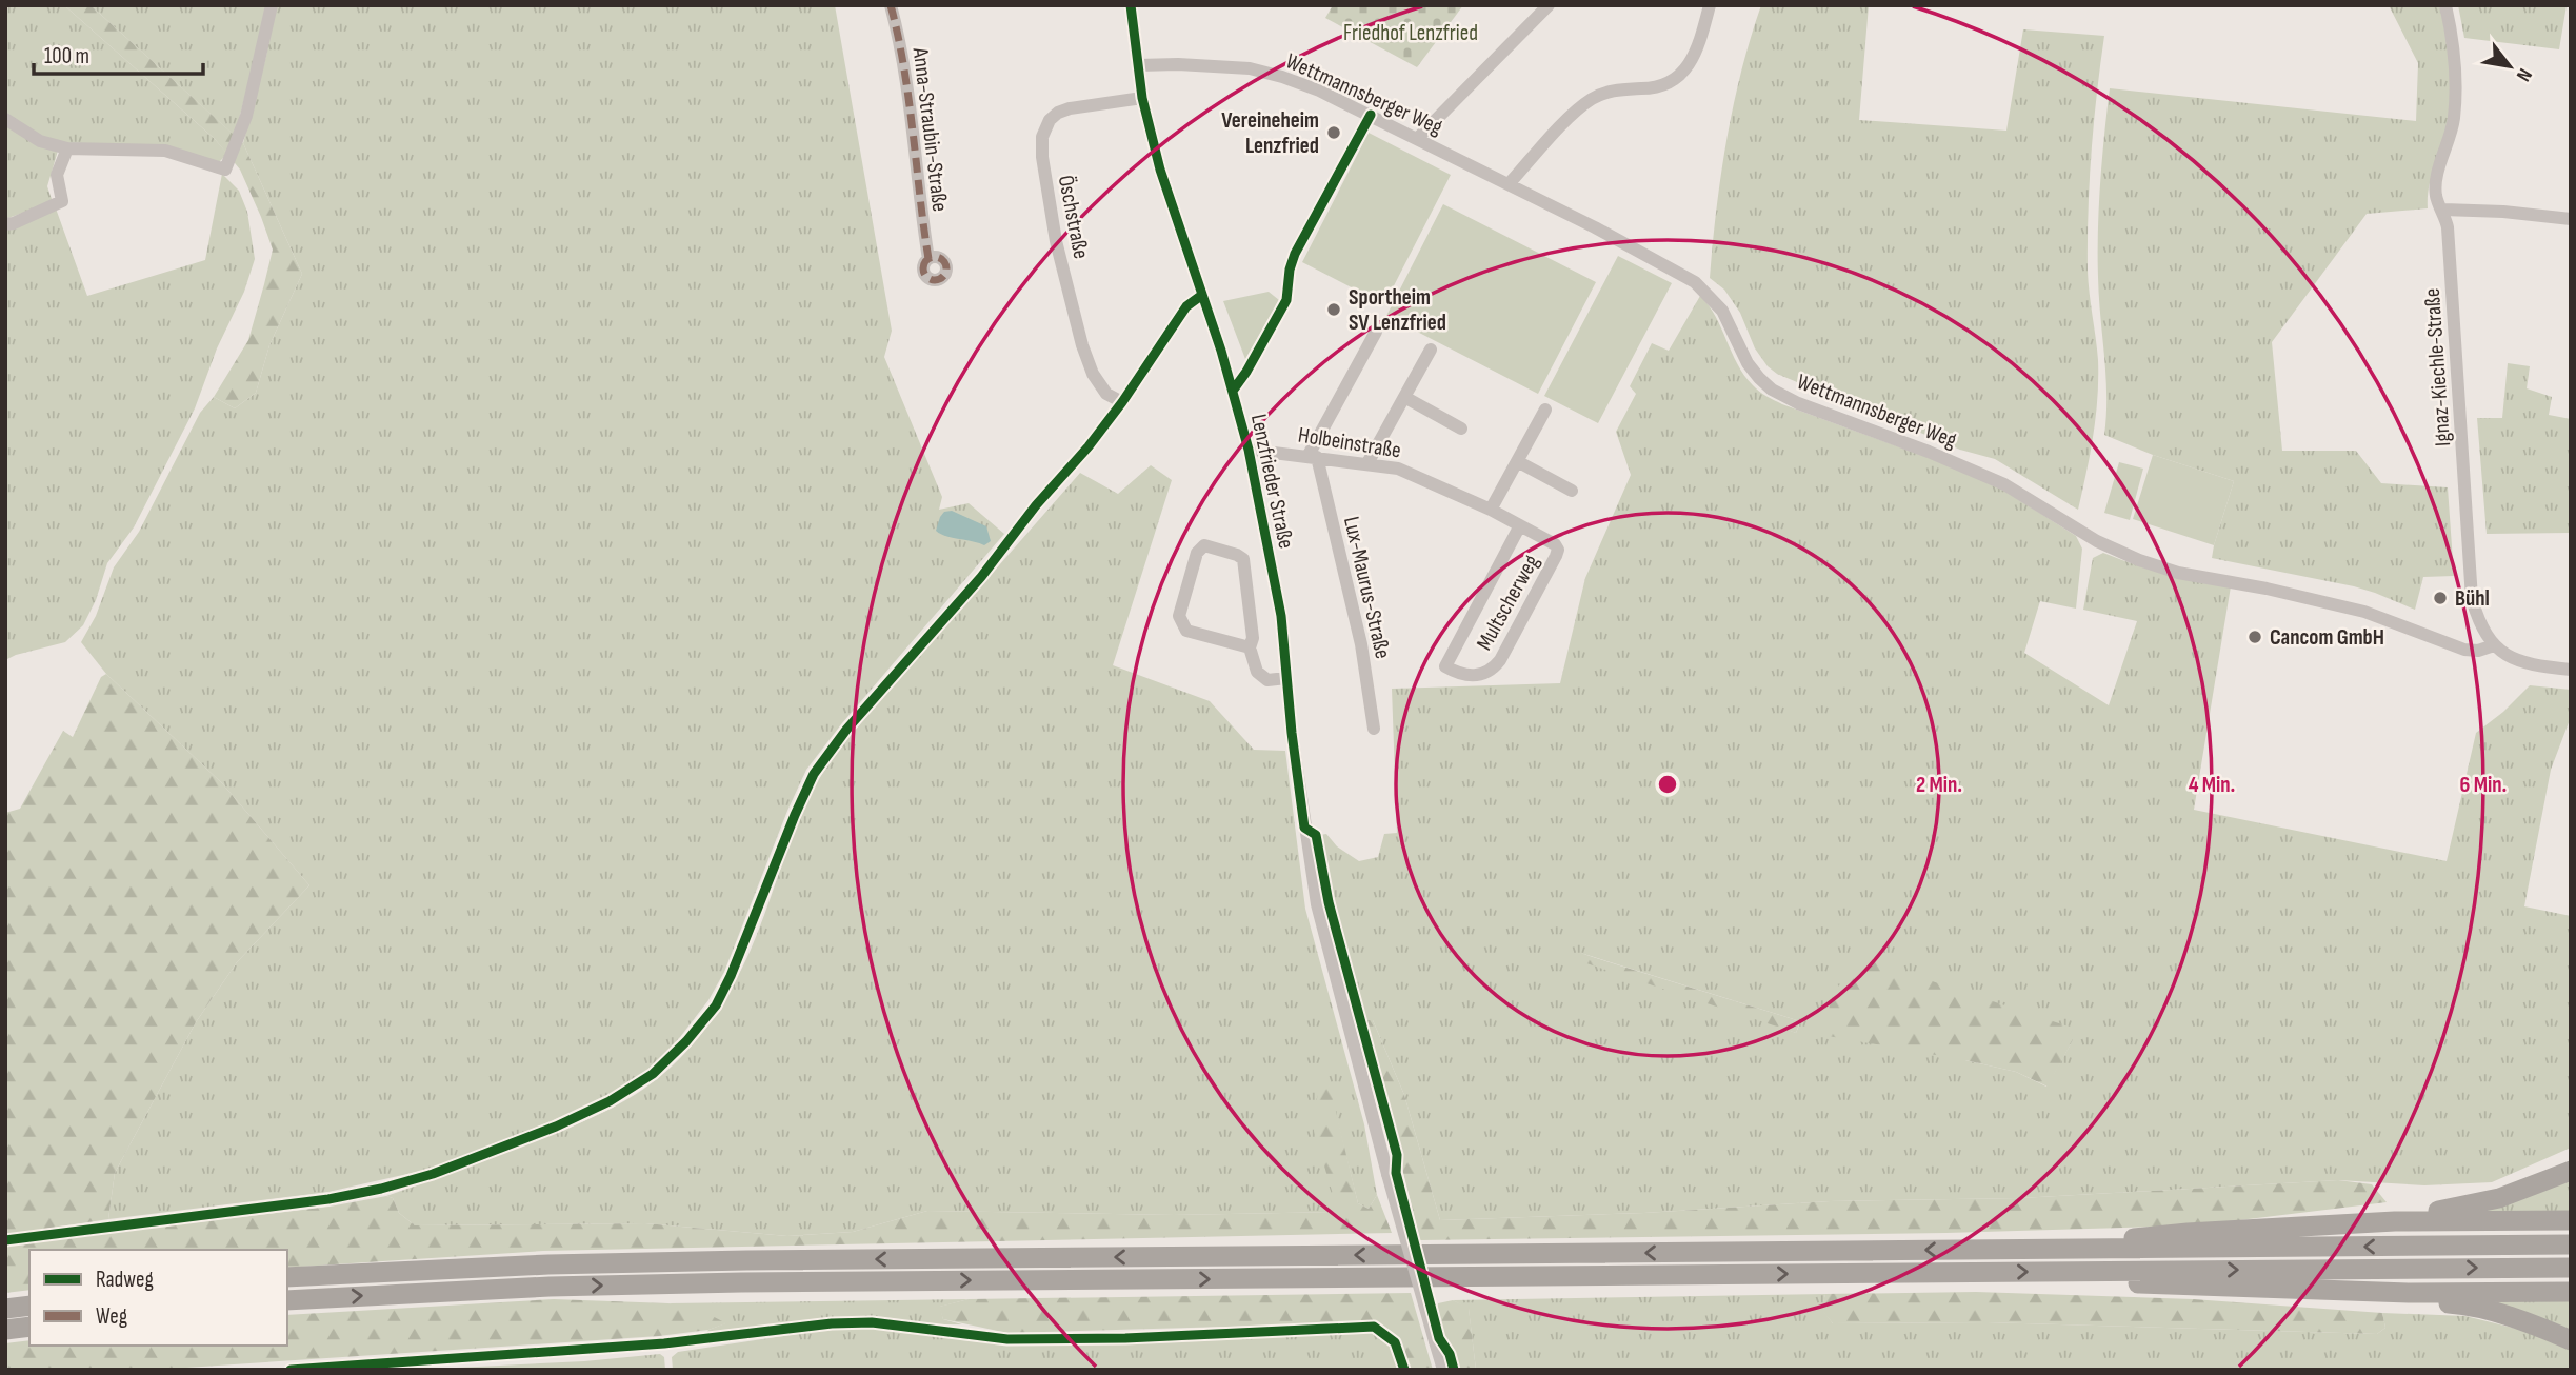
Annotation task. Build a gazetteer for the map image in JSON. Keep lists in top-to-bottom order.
{
  "streets": {
    "street": [
      "Wettmannsberger Weg",
      "Anna-Straubin-Straße",
      "Öschstraße",
      "Ignaz-Kiechle-Straße",
      "Holbeinstraße",
      "Lenzfrieder Straße",
      "Lux-Maurus-Straße",
      "Multscherweg"
    ]
  },
  "crossings": [
    ["Wettmannsberger Weg", "Ignaz-Kiechle-Straße"],
    ["Wettmannsberger Weg", "Lenzfrieder Straße"],
    ["Öschstraße", "Lenzfrieder Straße"],
    ["Holbeinstraße", "Lenzfrieder Straße"],
    ["Holbeinstraße", "Lux-Maurus-Straße"],
    ["Holbeinstraße", "Multscherweg"]
  ],
  "parks": ["Friedhof Lenzfried"],
  "places": [
    "Vereineheim Lenzfried",
    "Sportheim SV Lenzfried",
    "Bühl",
    "Cancom GmbH"
  ],
  "legend": ["Radweg", "Weg"],
  "scale_bar": "100 m",
  "north": "bottom right",
  "rings": ["2 Min.", "4 Min.", "6 Min."]
}
